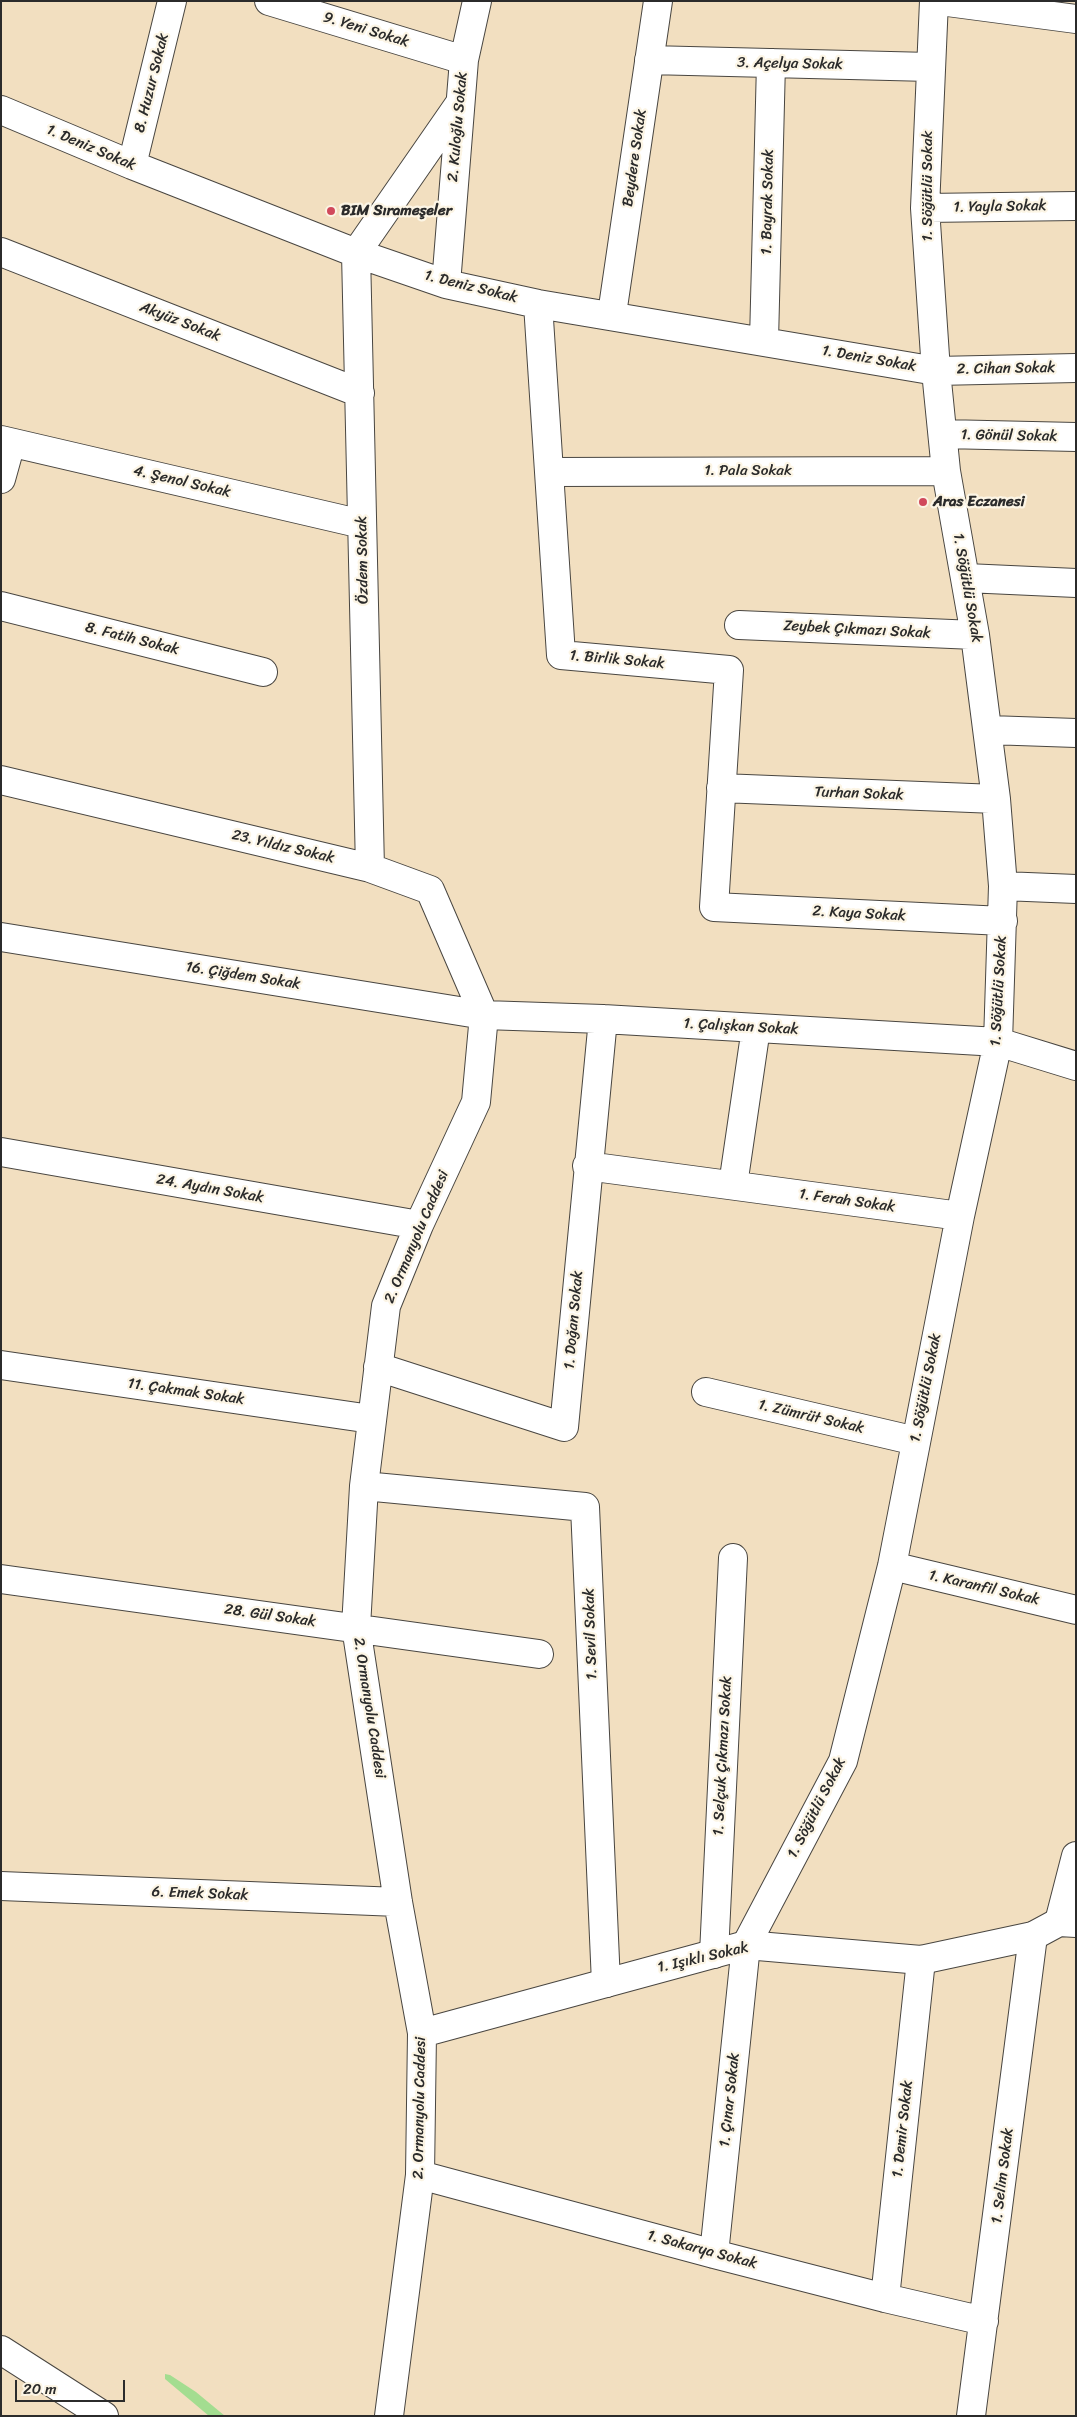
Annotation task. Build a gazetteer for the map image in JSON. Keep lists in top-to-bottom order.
{
  "streets": {
    "main road": [
      "9. Yeni Sokak",
      "3. Açelya Sokak",
      "8. Huzur Sokak",
      "2. Kuloğlu Sokak",
      "1. Deniz Sokak",
      "Beydere Sokak",
      "1. Söğütlü Sokak",
      "1. Bayrak Sokak",
      "1. Yayla Sokak",
      "Akyüz Sokak",
      "2. Cihan Sokak",
      "1. Gönül Sokak",
      "1. Pala Sokak",
      "4. Şenol Sokak",
      "Özdem Sokak",
      "Zeybek Çıkmazı Sokak",
      "8. Fatih Sokak",
      "1. Birlik Sokak",
      "Turhan Sokak",
      "23. Yıldız Sokak",
      "2. Kaya Sokak",
      "16. Çiğdem Sokak",
      "1. Çalışkan Sokak",
      "24. Aydın Sokak",
      "1. Ferah Sokak",
      "2. Ormanyolu Caddesi",
      "1. Doğan Sokak",
      "11. Çakmak Sokak",
      "1. Zümrüt Sokak",
      "1. Karanfil Sokak",
      "28. Gül Sokak",
      "1. Sevil Sokak",
      "1. Selçuk Çıkmazı Sokak",
      "6. Emek Sokak",
      "1. Işıklı Sokak",
      "1. Çınar Sokak",
      "1. Demir Sokak",
      "1. Selim Sokak",
      "1. Sakarya Sokak"
    ]
  },
  "crossings": [
    ["9. Yeni Sokak", "2. Kuloğlu Sokak"],
    ["3. Açelya Sokak", "Beydere Sokak"],
    ["3. Açelya Sokak", "1. Söğütlü Sokak"],
    ["3. Açelya Sokak", "1. Bayrak Sokak"],
    ["8. Huzur Sokak", "1. Deniz Sokak"],
    ["2. Kuloğlu Sokak", "1. Deniz Sokak"],
    ["1. Deniz Sokak", "Beydere Sokak"],
    ["1. Deniz Sokak", "1. Söğütlü Sokak"],
    ["1. Deniz Sokak", "1. Bayrak Sokak"],
    ["1. Deniz Sokak", "2. Cihan Sokak"],
    ["1. Deniz Sokak", "Özdem Sokak"],
    ["1. Deniz Sokak", "1. Birlik Sokak"],
    ["1. Söğütlü Sokak", "1. Yayla Sokak"],
    ["1. Söğütlü Sokak", "2. Cihan Sokak"],
    ["1. Söğütlü Sokak", "1. Gönül Sokak"],
    ["1. Söğütlü Sokak", "1. Pala Sokak"],
    ["1. Söğütlü Sokak", "Zeybek Çıkmazı Sokak"],
    ["1. Söğütlü Sokak", "Turhan Sokak"],
    ["1. Söğütlü Sokak", "2. Kaya Sokak"],
    ["1. Söğütlü Sokak", "1. Çalışkan Sokak"],
    ["1. Söğütlü Sokak", "1. Ferah Sokak"],
    ["1. Söğütlü Sokak", "1. Zümrüt Sokak"],
    ["1. Söğütlü Sokak", "1. Karanfil Sokak"],
    ["1. Söğütlü Sokak", "1. Işıklı Sokak"],
    ["1. Söğütlü Sokak", "1. Çınar Sokak"],
    ["Akyüz Sokak", "Özdem Sokak"],
    ["1. Pala Sokak", "1. Birlik Sokak"],
    ["4. Şenol Sokak", "Özdem Sokak"],
    ["Özdem Sokak", "23. Yıldız Sokak"],
    ["1. Birlik Sokak", "Turhan Sokak"],
    ["1. Birlik Sokak", "2. Kaya Sokak"],
    ["23. Yıldız Sokak", "16. Çiğdem Sokak"],
    ["23. Yıldız Sokak", "1. Çalışkan Sokak"],
    ["23. Yıldız Sokak", "2. Ormanyolu Caddesi"],
    ["16. Çiğdem Sokak", "1. Çalışkan Sokak"],
    ["16. Çiğdem Sokak", "2. Ormanyolu Caddesi"],
    ["1. Çalışkan Sokak", "2. Ormanyolu Caddesi"],
    ["1. Çalışkan Sokak", "1. Doğan Sokak"],
    ["24. Aydın Sokak", "2. Ormanyolu Caddesi"],
    ["1. Ferah Sokak", "1. Doğan Sokak"],
    ["2. Ormanyolu Caddesi", "1. Doğan Sokak"],
    ["2. Ormanyolu Caddesi", "11. Çakmak Sokak"],
    ["2. Ormanyolu Caddesi", "28. Gül Sokak"],
    ["2. Ormanyolu Caddesi", "1. Sevil Sokak"],
    ["2. Ormanyolu Caddesi", "6. Emek Sokak"],
    ["2. Ormanyolu Caddesi", "1. Işıklı Sokak"],
    ["2. Ormanyolu Caddesi", "1. Sakarya Sokak"],
    ["1. Sevil Sokak", "1. Işıklı Sokak"],
    ["1. Selçuk Çıkmazı Sokak", "1. Işıklı Sokak"],
    ["1. Işıklı Sokak", "1. Çınar Sokak"],
    ["1. Işıklı Sokak", "1. Demir Sokak"],
    ["1. Işıklı Sokak", "1. Selim Sokak"],
    ["1. Çınar Sokak", "1. Sakarya Sokak"],
    ["1. Demir Sokak", "1. Sakarya Sokak"],
    ["1. Selim Sokak", "1. Sakarya Sokak"]
  ],
  "places": ["BIM Sırameşeler", "Aras Eczanesi"],
  "scale_bar": "20 m"
}
